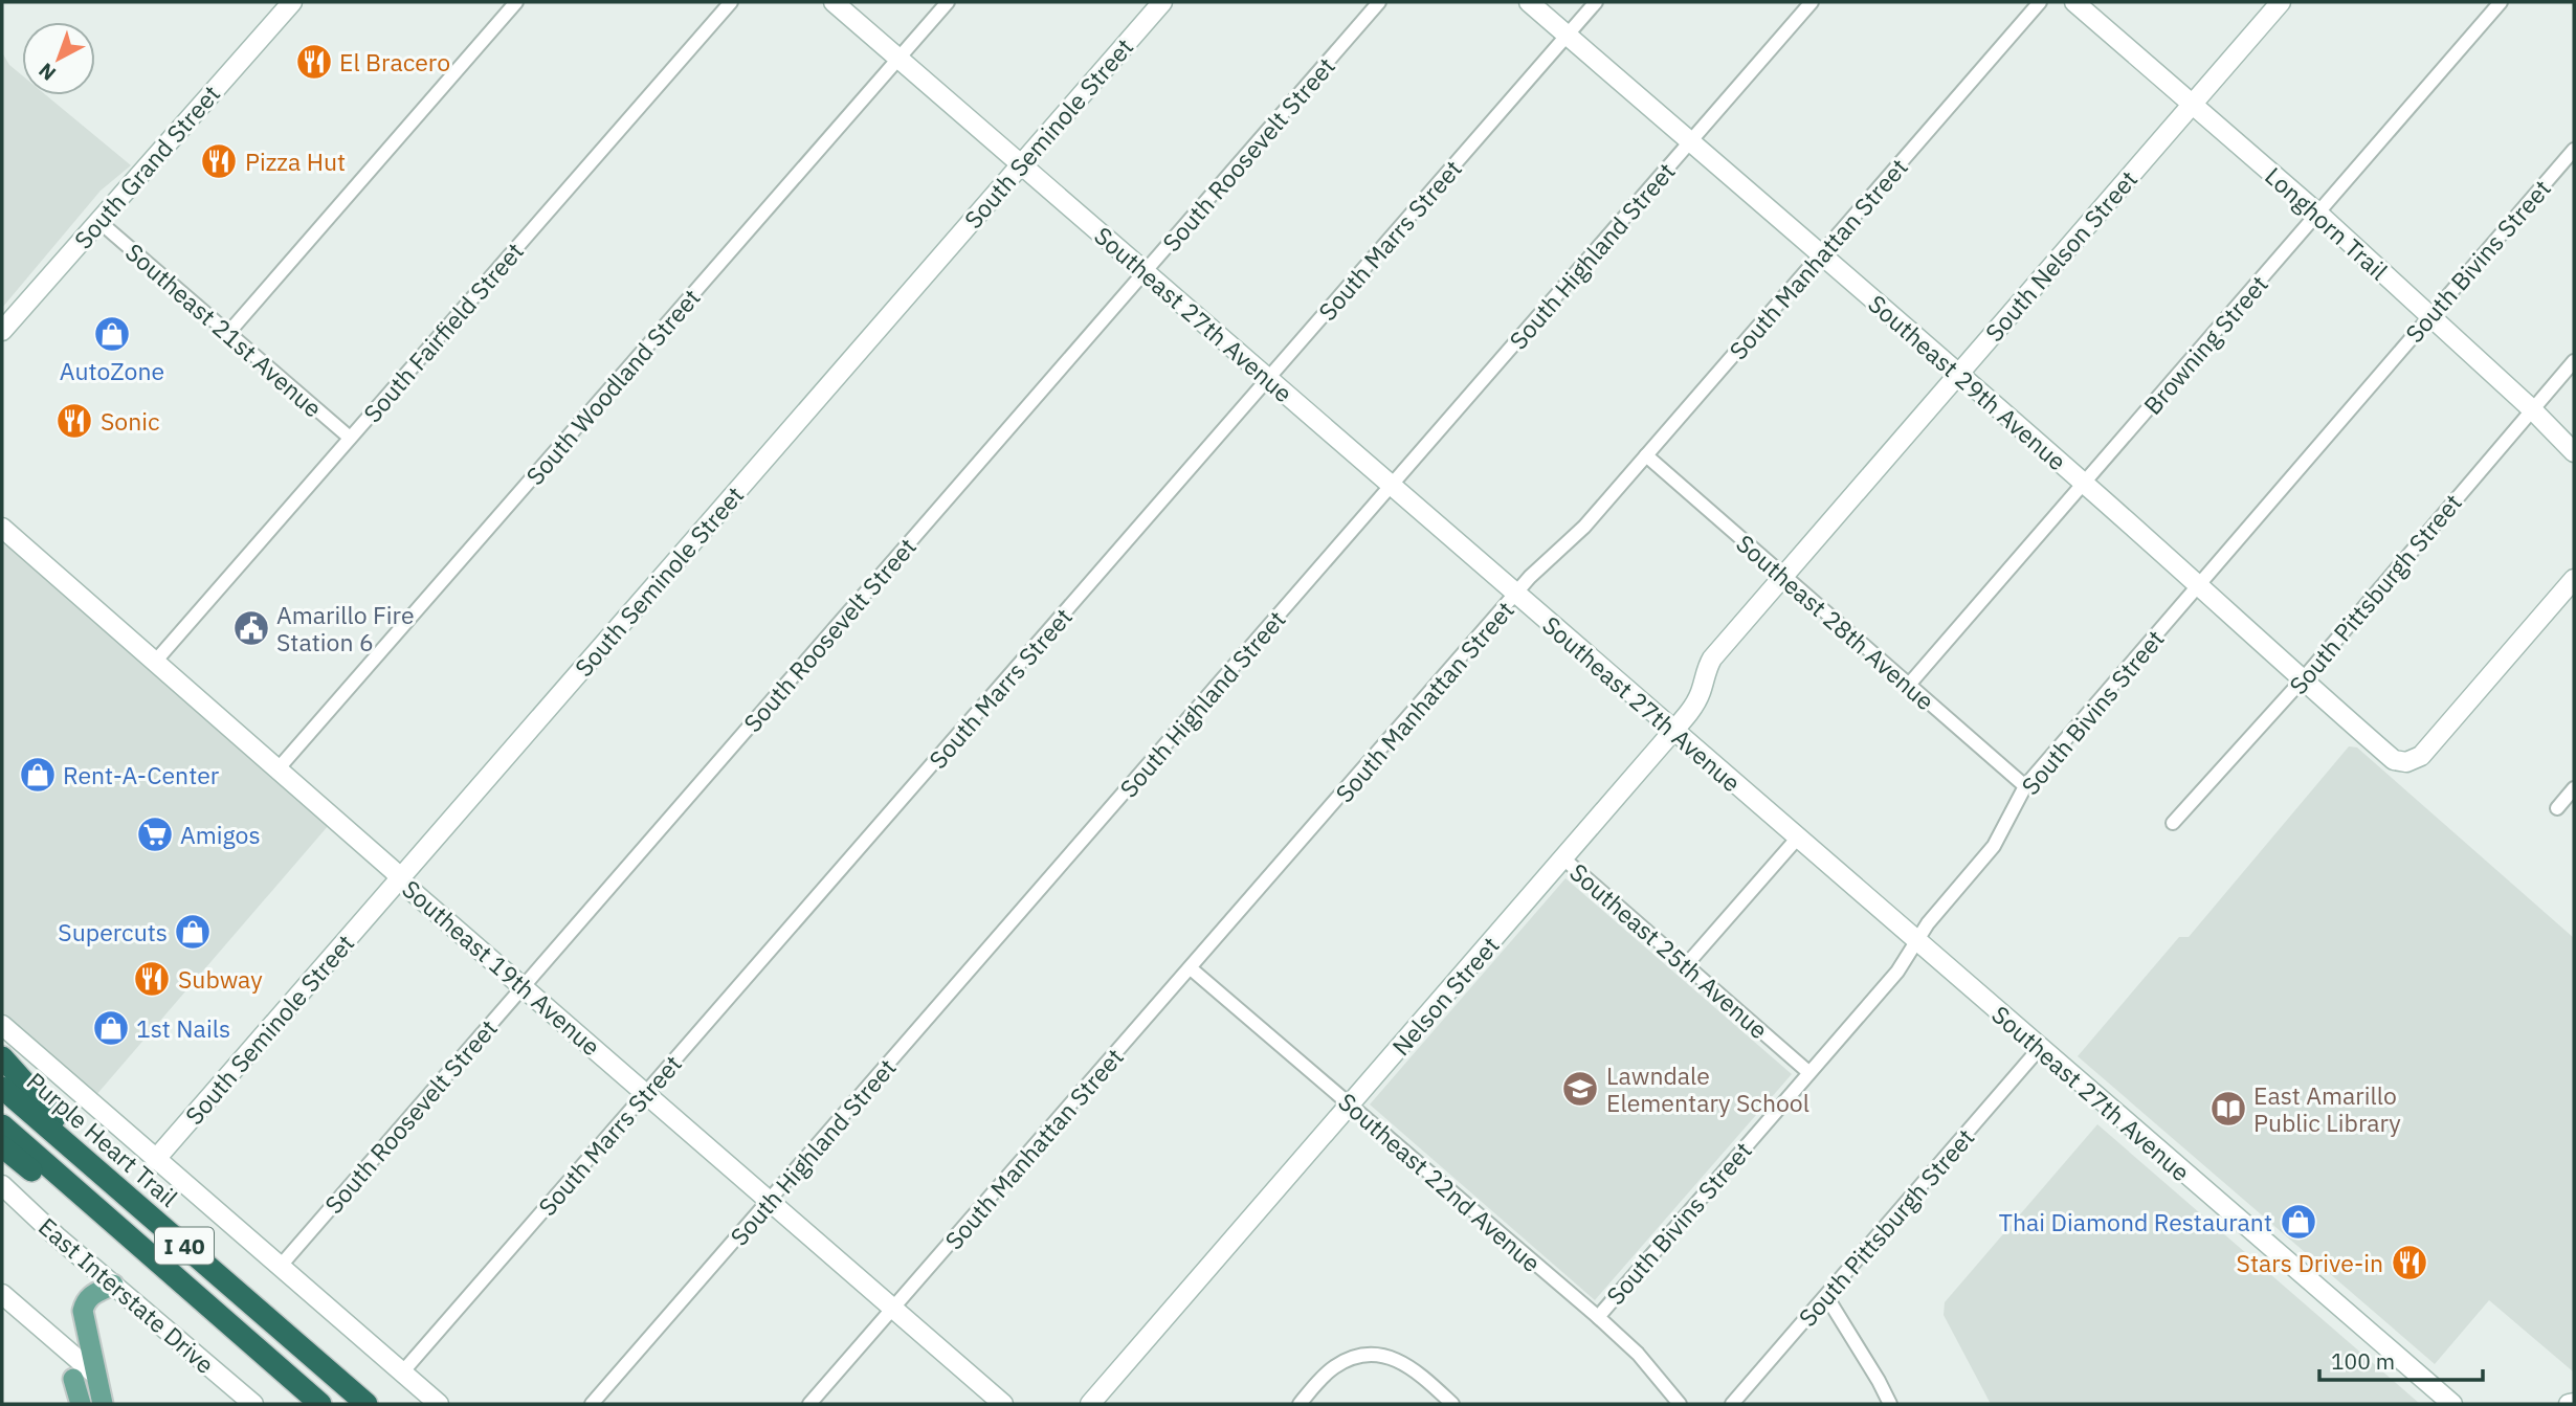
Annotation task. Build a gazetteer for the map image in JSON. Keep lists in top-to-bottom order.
{
  "streets": {
    "highway": ["Purple Heart Trail", "I 40"],
    "street": [
      "South Seminole Street",
      "South Roosevelt Street",
      "South Grand Street",
      "Longhorn Trail",
      "South Marrs Street",
      "South Highland Street",
      "South Nelson Street",
      "South Manhattan Street",
      "South Bivins Street",
      "Southeast 27th Avenue",
      "Southeast 21st Avenue",
      "South Fairfield Street",
      "Browning Street",
      "Southeast 29th Avenue",
      "South Woodland Street",
      "South Pittsburgh Street",
      "Southeast 28th Avenue",
      "Southeast 25th Avenue",
      "Southeast 19th Avenue",
      "Nelson Street",
      "Southeast 22nd Avenue",
      "East Interstate Drive"
    ]
  },
  "crossings": [
    ["South Seminole Street", "Southeast 27th Avenue"],
    ["South Seminole Street", "Southeast 19th Avenue"],
    ["South Roosevelt Street", "Southeast 27th Avenue"],
    ["South Roosevelt Street", "Southeast 19th Avenue"],
    ["South Grand Street", "Southeast 21st Avenue"],
    ["Longhorn Trail", "South Nelson Street"],
    ["Longhorn Trail", "South Bivins Street"],
    ["Longhorn Trail", "Browning Street"],
    ["Longhorn Trail", "South Pittsburgh Street"],
    ["South Marrs Street", "Southeast 27th Avenue"],
    ["South Marrs Street", "Southeast 29th Avenue"],
    ["South Marrs Street", "Southeast 19th Avenue"],
    ["South Highland Street", "Southeast 27th Avenue"],
    ["South Highland Street", "Southeast 29th Avenue"],
    ["South Highland Street", "Southeast 19th Avenue"],
    ["South Nelson Street", "Southeast 29th Avenue"],
    ["South Nelson Street", "Southeast 28th Avenue"],
    ["South Nelson Street", "Nelson Street"],
    ["South Manhattan Street", "Southeast 27th Avenue"],
    ["South Manhattan Street", "Southeast 29th Avenue"],
    ["South Manhattan Street", "Southeast 28th Avenue"],
    ["South Manhattan Street", "Southeast 19th Avenue"],
    ["South Manhattan Street", "Southeast 22nd Avenue"],
    ["South Bivins Street", "Southeast 27th Avenue"],
    ["South Bivins Street", "Southeast 29th Avenue"],
    ["South Bivins Street", "Southeast 28th Avenue"],
    ["South Bivins Street", "Southeast 25th Avenue"],
    ["South Bivins Street", "Southeast 22nd Avenue"],
    ["Southeast 27th Avenue", "South Woodland Street"],
    ["Southeast 27th Avenue", "South Pittsburgh Street"],
    ["Southeast 27th Avenue", "Nelson Street"],
    ["Southeast 21st Avenue", "South Fairfield Street"],
    ["South Fairfield Street", "Southeast 19th Avenue"],
    ["Browning Street", "Southeast 29th Avenue"],
    ["Browning Street", "Southeast 28th Avenue"],
    ["Southeast 29th Avenue", "South Pittsburgh Street"],
    ["South Woodland Street", "Southeast 19th Avenue"],
    ["Southeast 28th Avenue", "Nelson Street"],
    ["Southeast 25th Avenue", "Nelson Street"],
    ["Nelson Street", "Southeast 22nd Avenue"]
  ],
  "places": {
    "restaurant": [
      "El Bracero",
      "Pizza Hut",
      "Sonic",
      "Subway",
      "Stars Drive-in"
    ],
    "shop": [
      "AutoZone",
      "Rent-A-Center",
      "Supercuts",
      "1st Nails",
      "Thai Diamond Restaurant"
    ],
    "public building": ["Amarillo Fire Station 6"],
    "supermarket": ["Amigos"],
    "school or university": ["Lawndale Elementary School"],
    "library": ["East Amarillo Public Library"]
  },
  "scale_bar": "100 m",
  "north": "bottom left"
}
